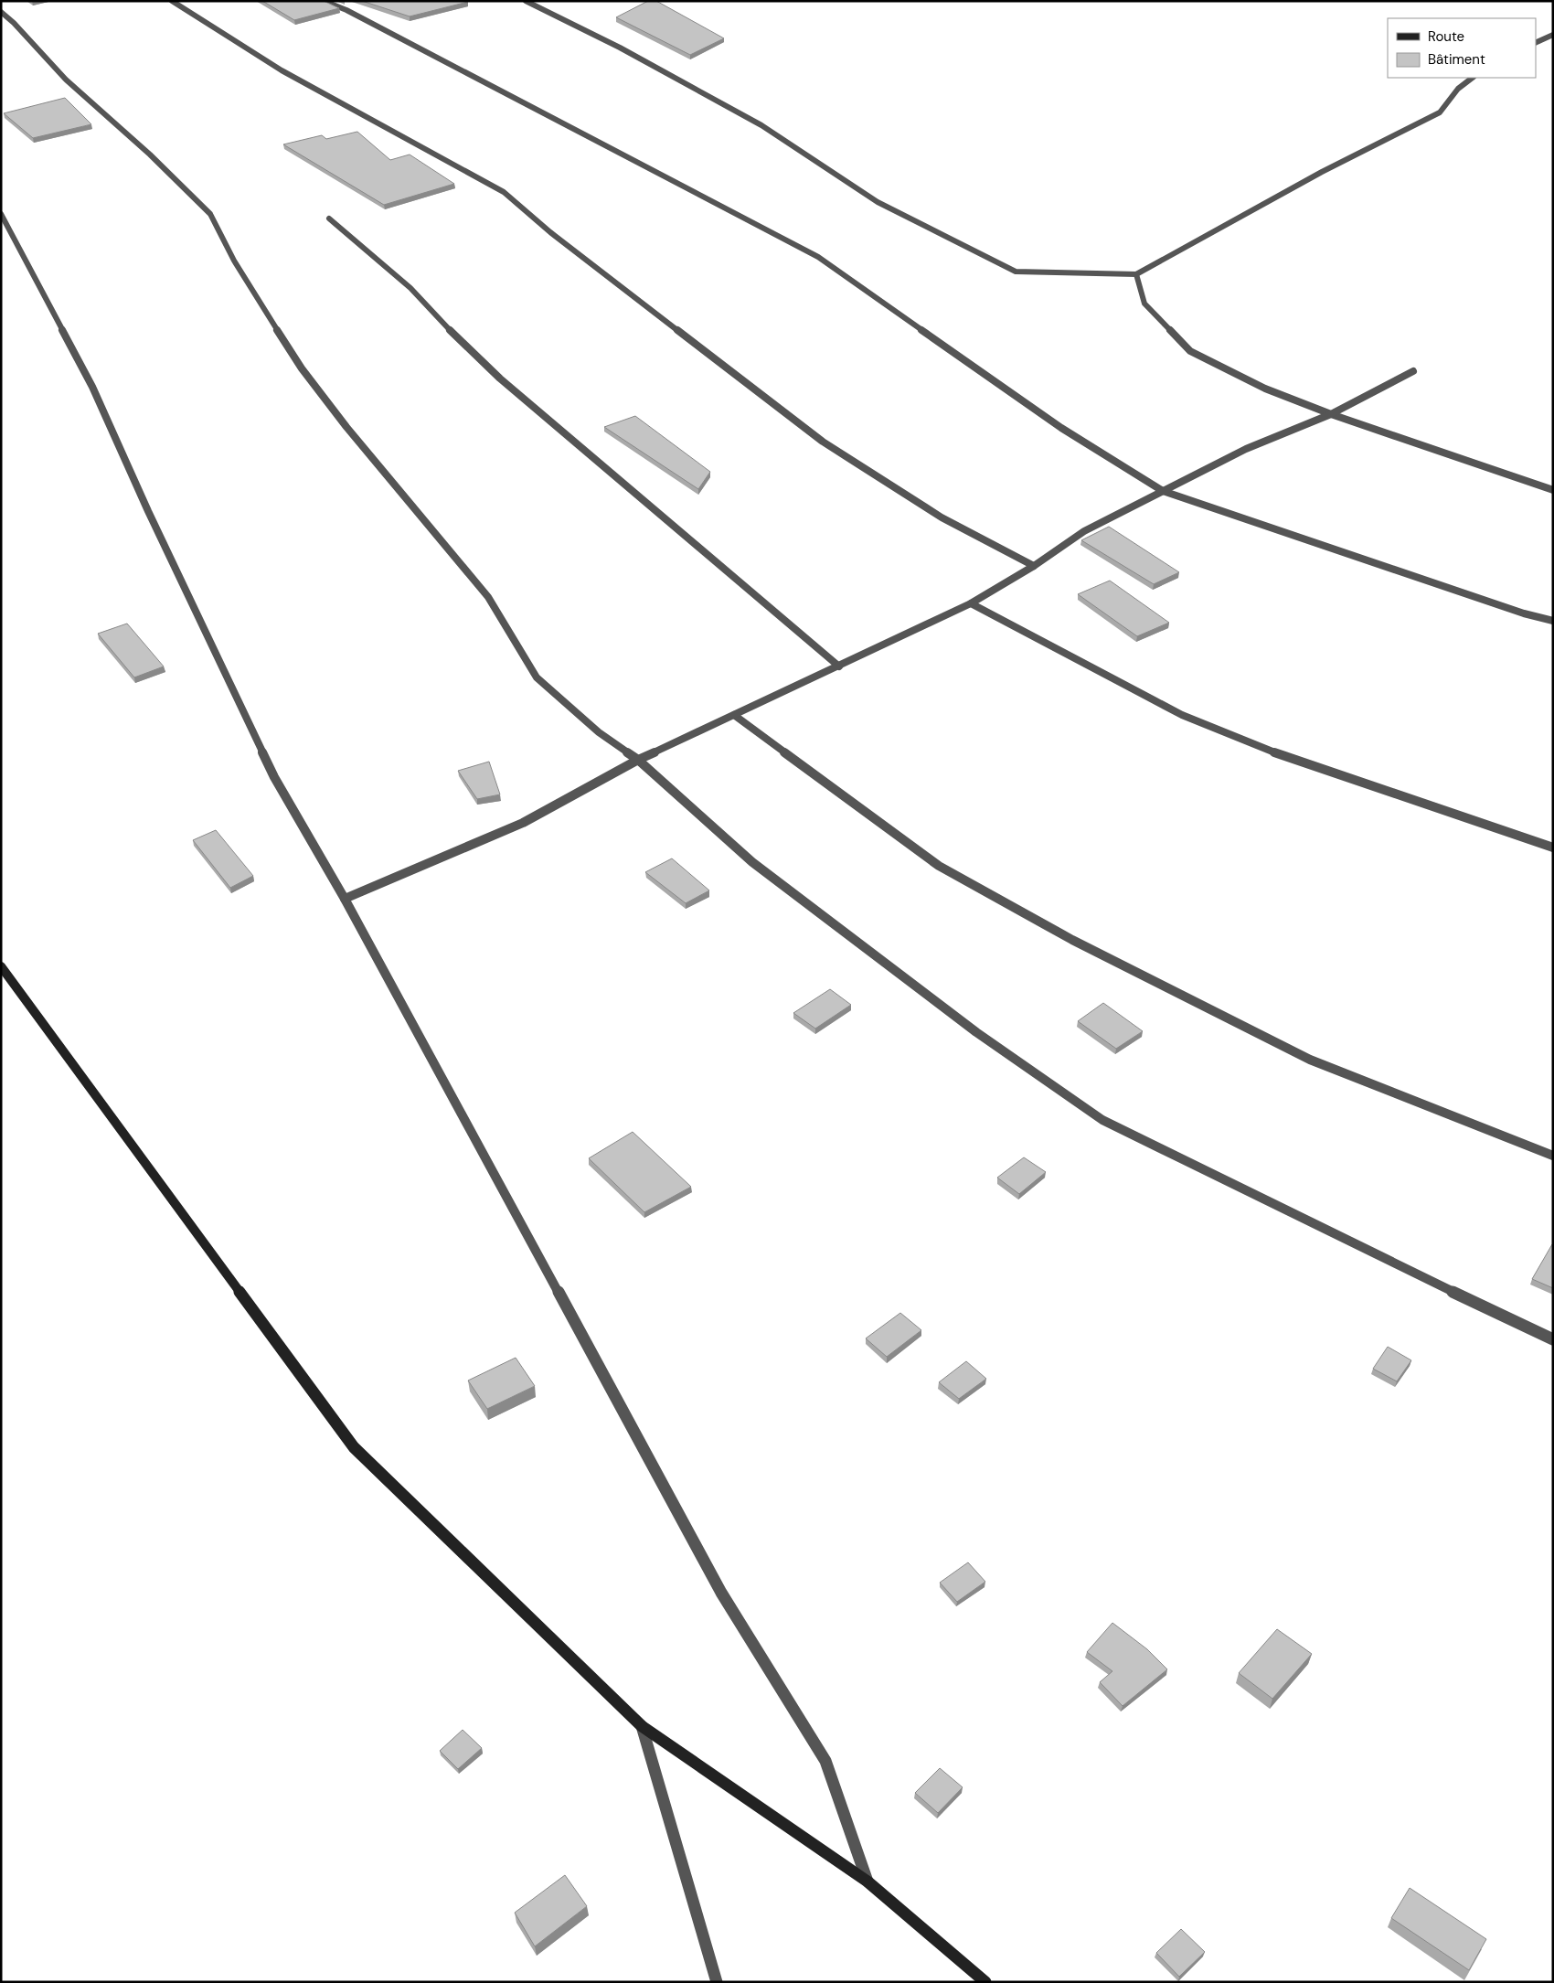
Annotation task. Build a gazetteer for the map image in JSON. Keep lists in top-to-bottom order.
{
  "legend": ["Route", "Bâtiment"]
}
